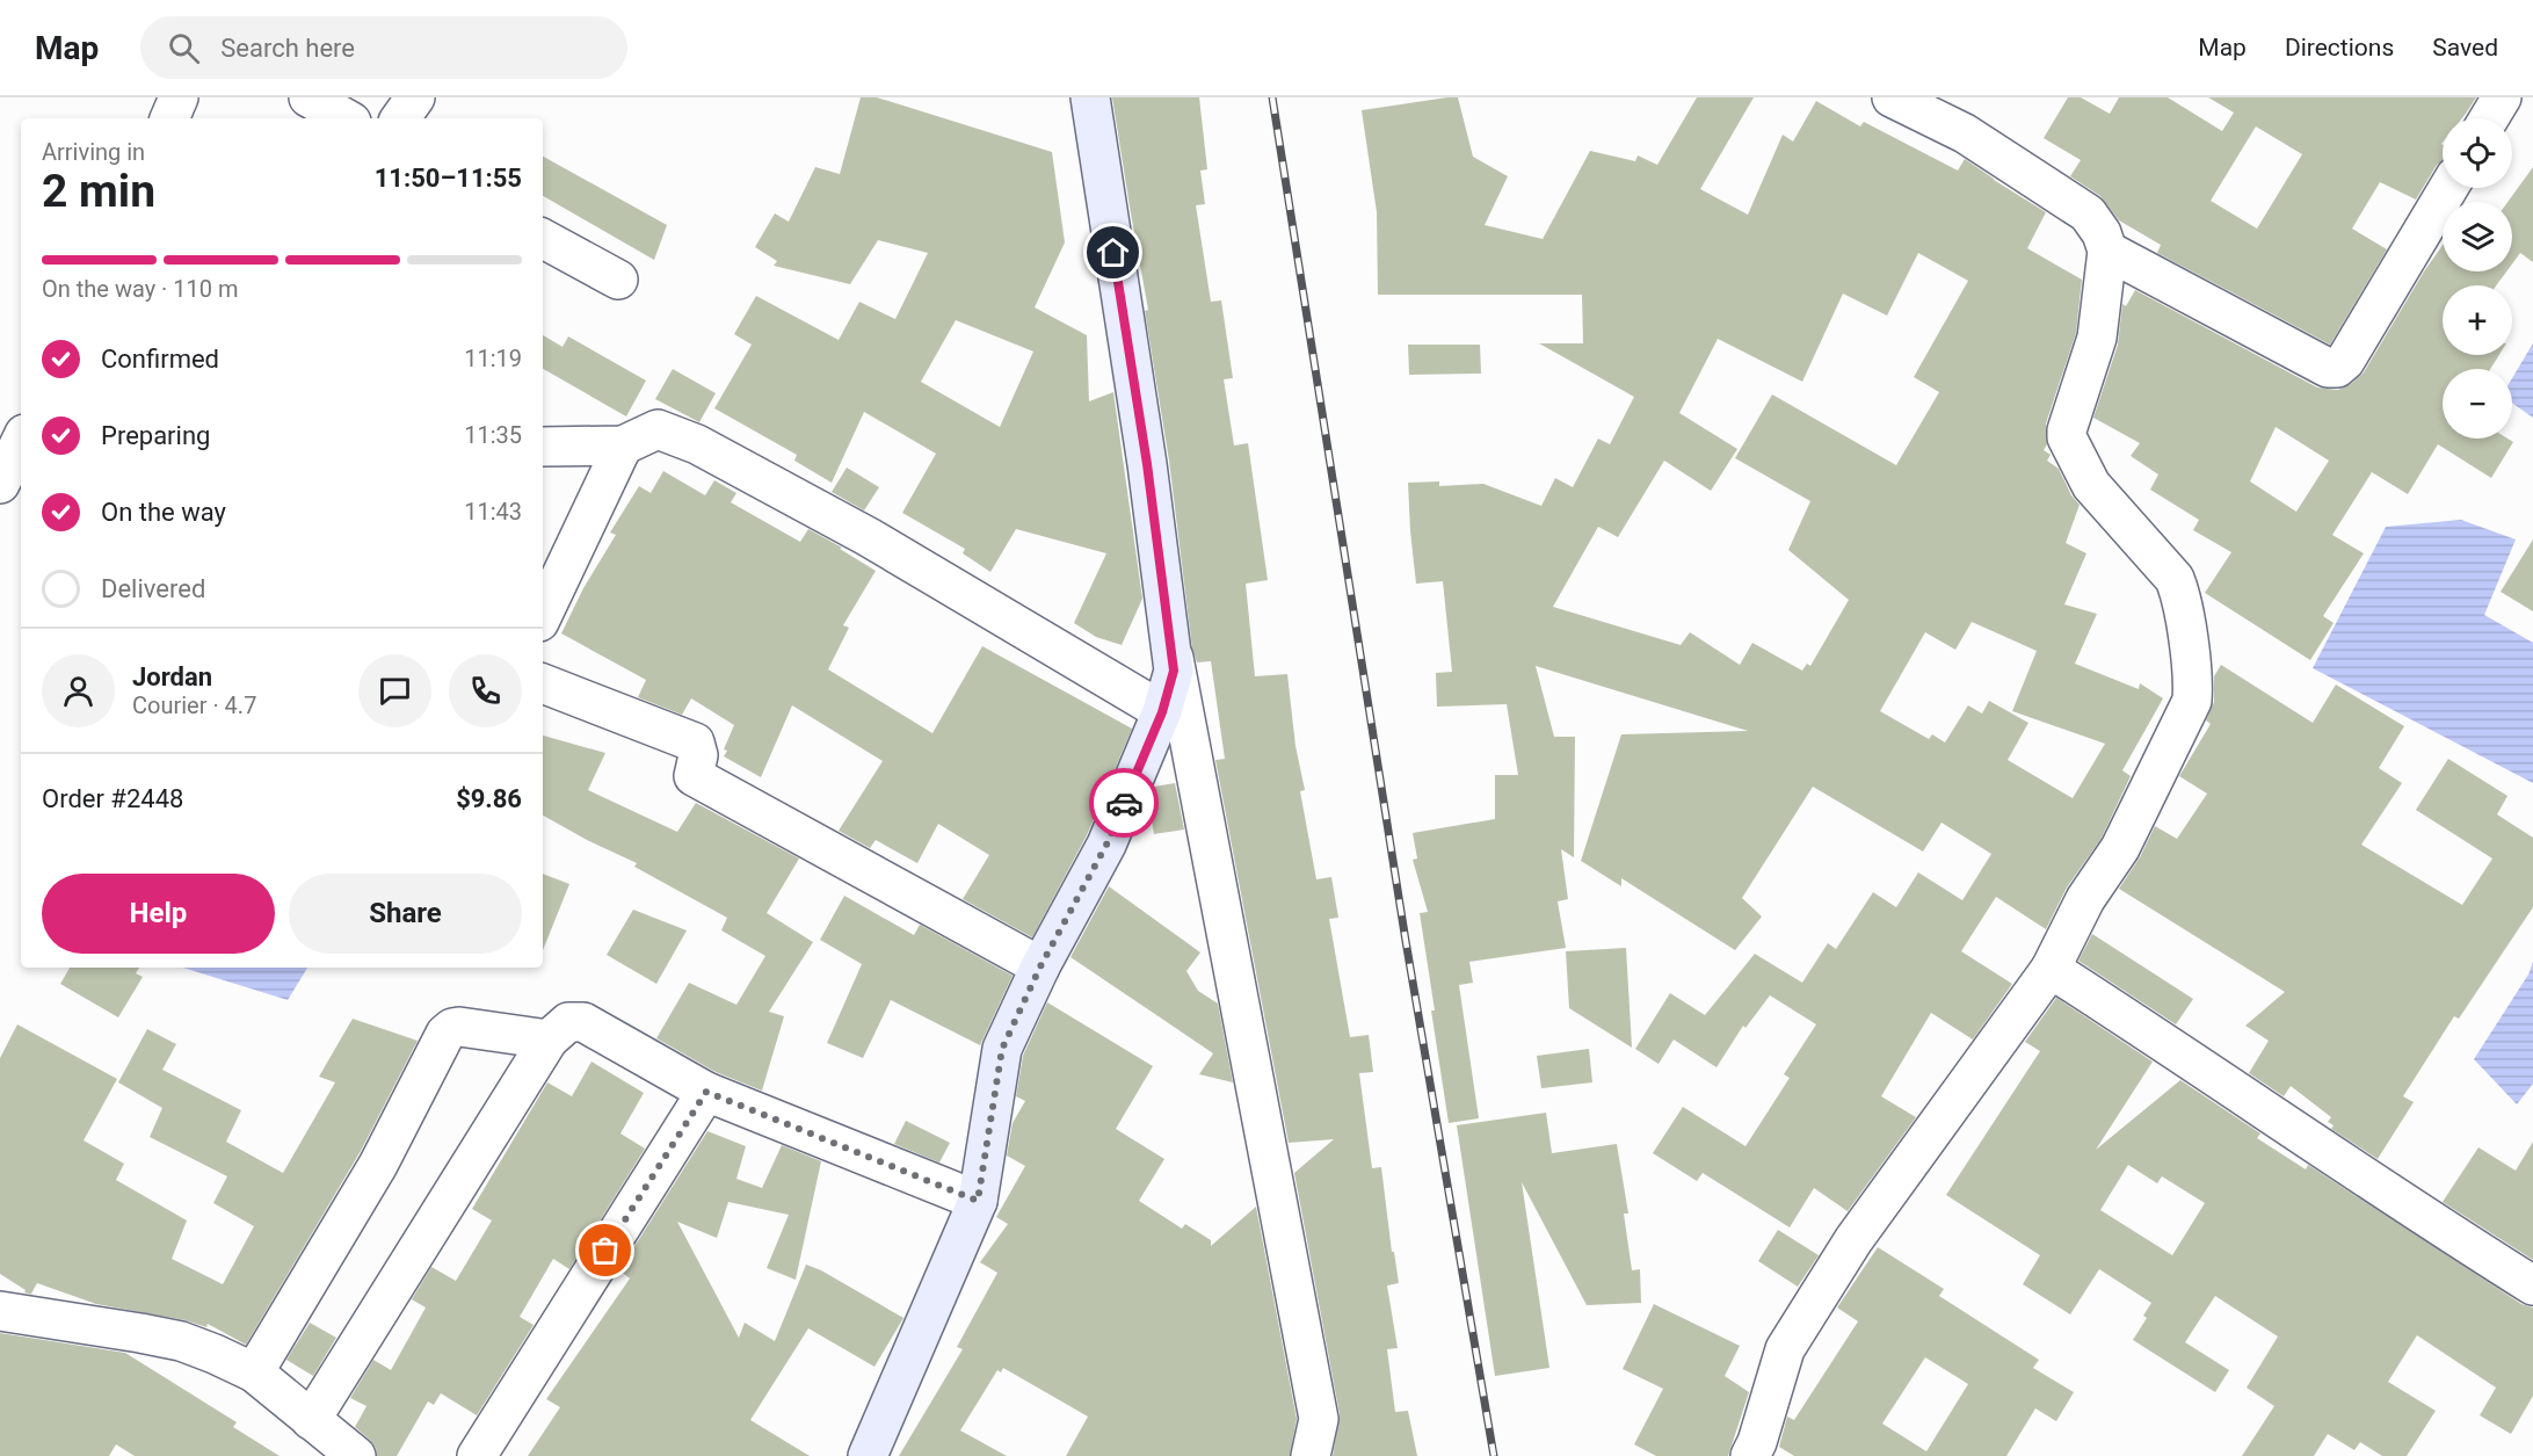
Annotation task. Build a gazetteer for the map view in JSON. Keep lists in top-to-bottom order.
{
  "page": {
    "header": "Map",
    "search": "Search here",
    "nav": ["Map", "Directions", "Saved"],
    "map_buttons": ["+", "−"],
    "heading": ["2 min", "Arriving in", "11:50–11:55"],
    "panel": [
      "Jordan",
      "Courier · 4.7",
      "Order #2448",
      "$9.86"
    ],
    "bar": "On the way · 110 m",
    "list": [
      ["Confirmed", "11:19"],
      ["Preparing", "11:35"],
      ["On the way", "11:43"],
      "Delivered"
    ],
    "buttons": ["Help", "Share"]
  }
}
